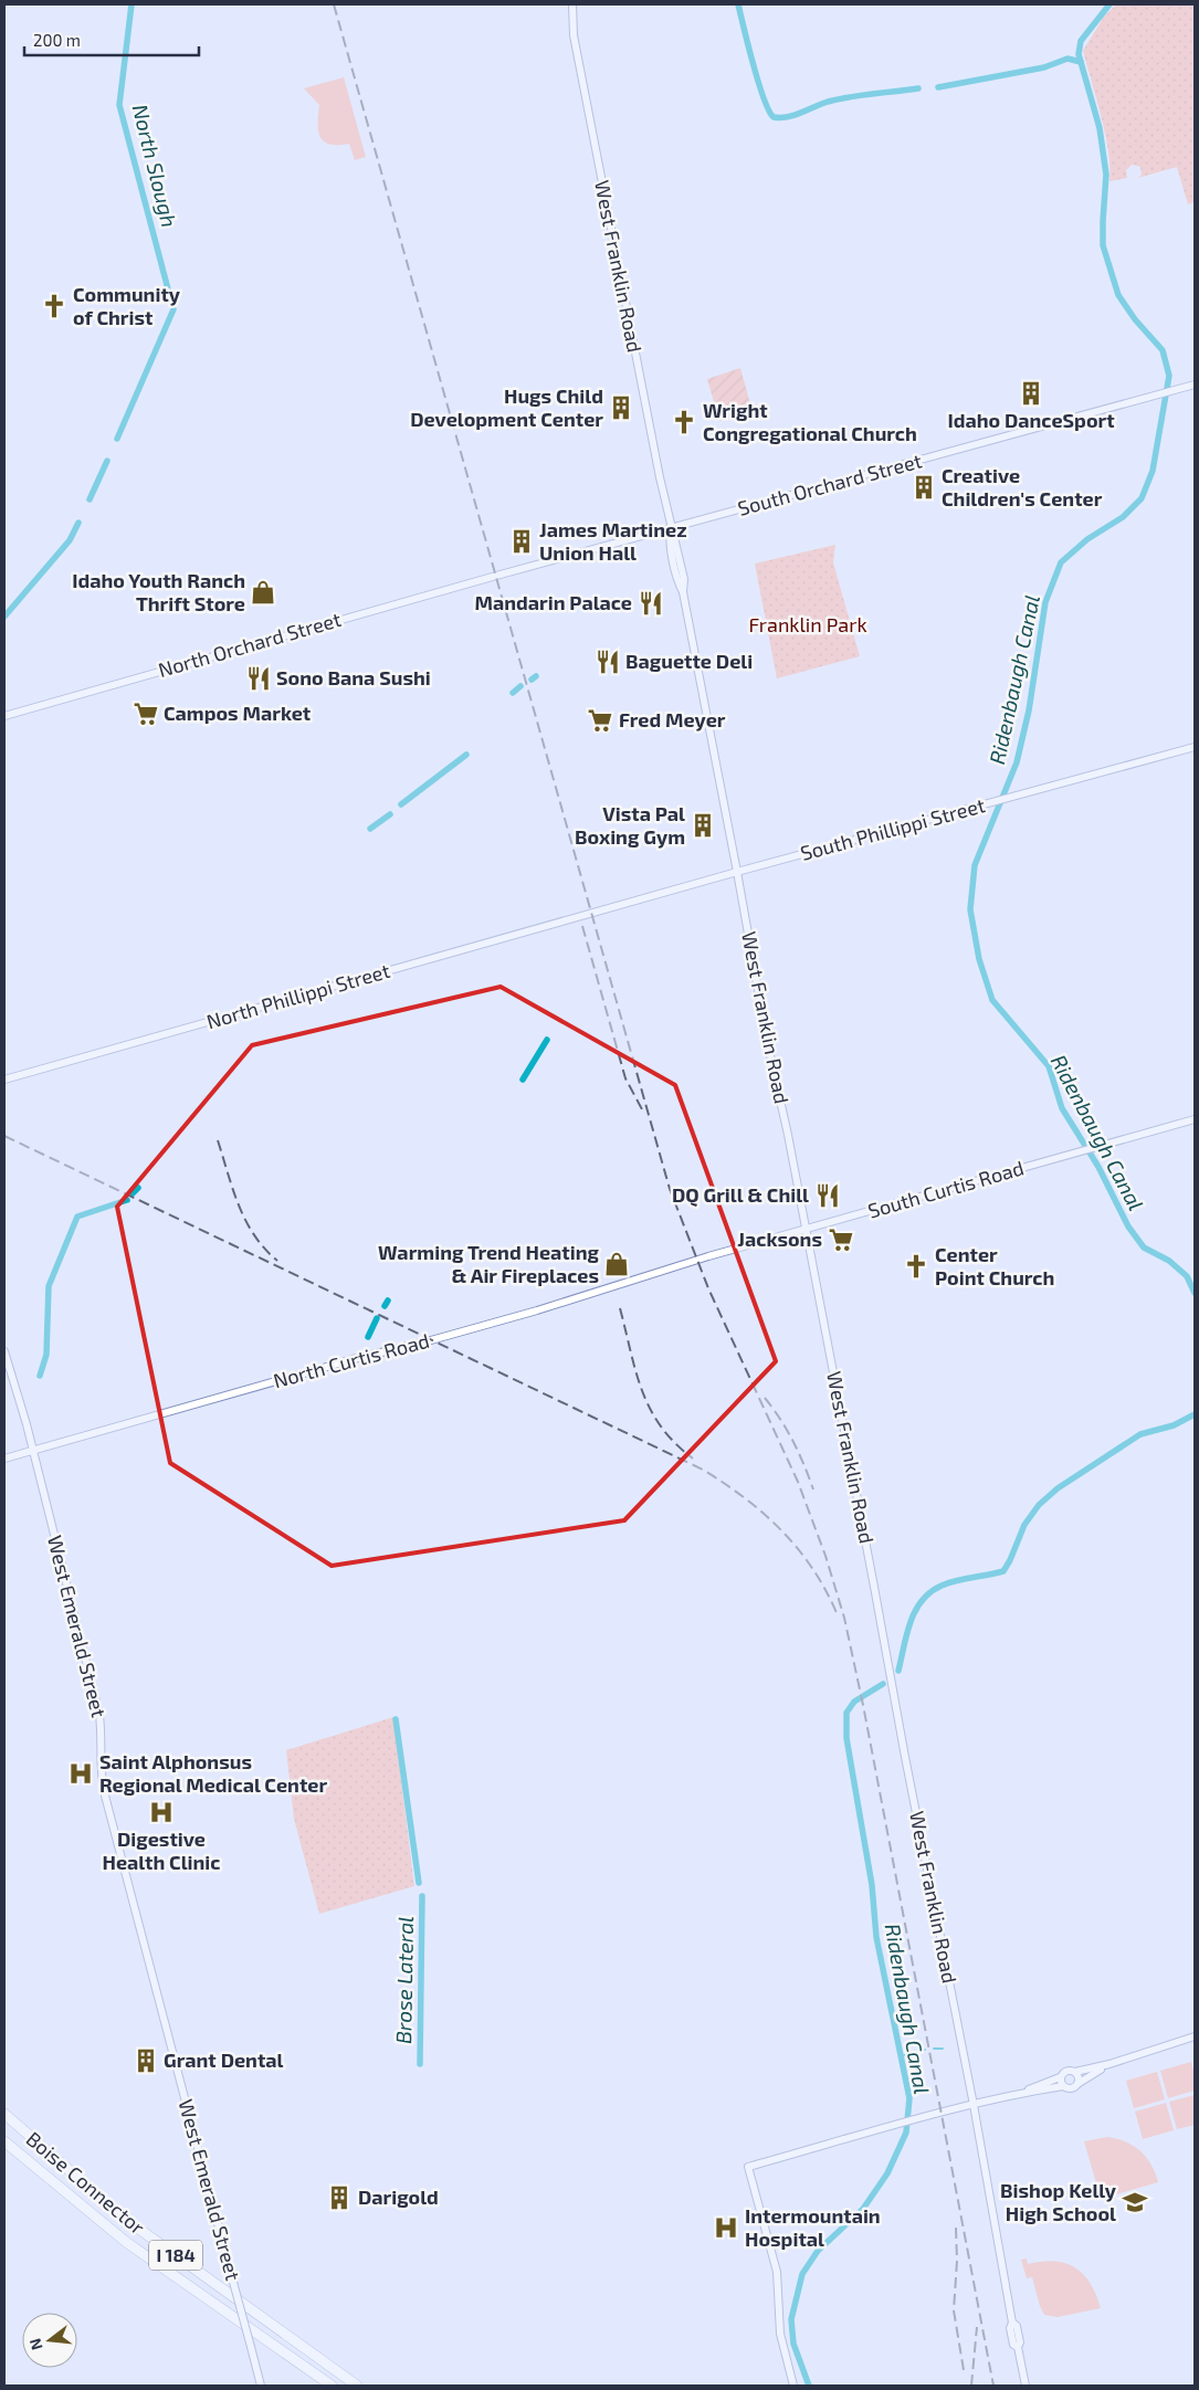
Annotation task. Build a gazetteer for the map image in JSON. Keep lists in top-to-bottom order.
{
  "streets": {
    "highway": ["Boise Connector", "I 184"],
    "main road": [
      "West Franklin Road",
      "South Orchard Street",
      "North Orchard Street",
      "South Phillippi Street",
      "North Phillippi Street",
      "South Curtis Road",
      "North Curtis Road",
      "West Emerald Street"
    ]
  },
  "crossings": [
    ["West Franklin Road", "South Orchard Street"],
    ["West Franklin Road", "South Phillippi Street"],
    ["West Franklin Road", "South Curtis Road"],
    ["South Orchard Street", "North Orchard Street"],
    ["South Phillippi Street", "North Phillippi Street"],
    ["South Curtis Road", "North Curtis Road"],
    ["North Curtis Road", "West Emerald Street"]
  ],
  "water": ["North Slough", "Ridenbaugh Canal", "Brose Lateral"],
  "parks": ["Franklin Park"],
  "places": {
    "church": ["Community of Christ", "Wright Congregational Church", "Center Point Church"],
    "building": [
      "Idaho DanceSport",
      "Hugs Child Development Center",
      "Creative Children's Center",
      "James Martinez Union Hall",
      "Vista Pal Boxing Gym",
      "Grant Dental",
      "Darigold"
    ],
    "shop": ["Idaho Youth Ranch Thrift Store", "Warming Trend Heating & Air Fireplaces"],
    "restaurant": [
      "Mandarin Palace",
      "Baguette Deli",
      "Sono Bana Sushi",
      "DQ Grill & Chill"
    ],
    "supermarket": ["Campos Market", "Fred Meyer", "Jacksons"],
    "hospital": ["Saint Alphonsus Regional Medical Center", "Digestive Health Clinic", "Intermountain Hospital"],
    "school or university": ["Bishop Kelly High School"]
  },
  "scale_bar": "200 m",
  "north": "left"
}
